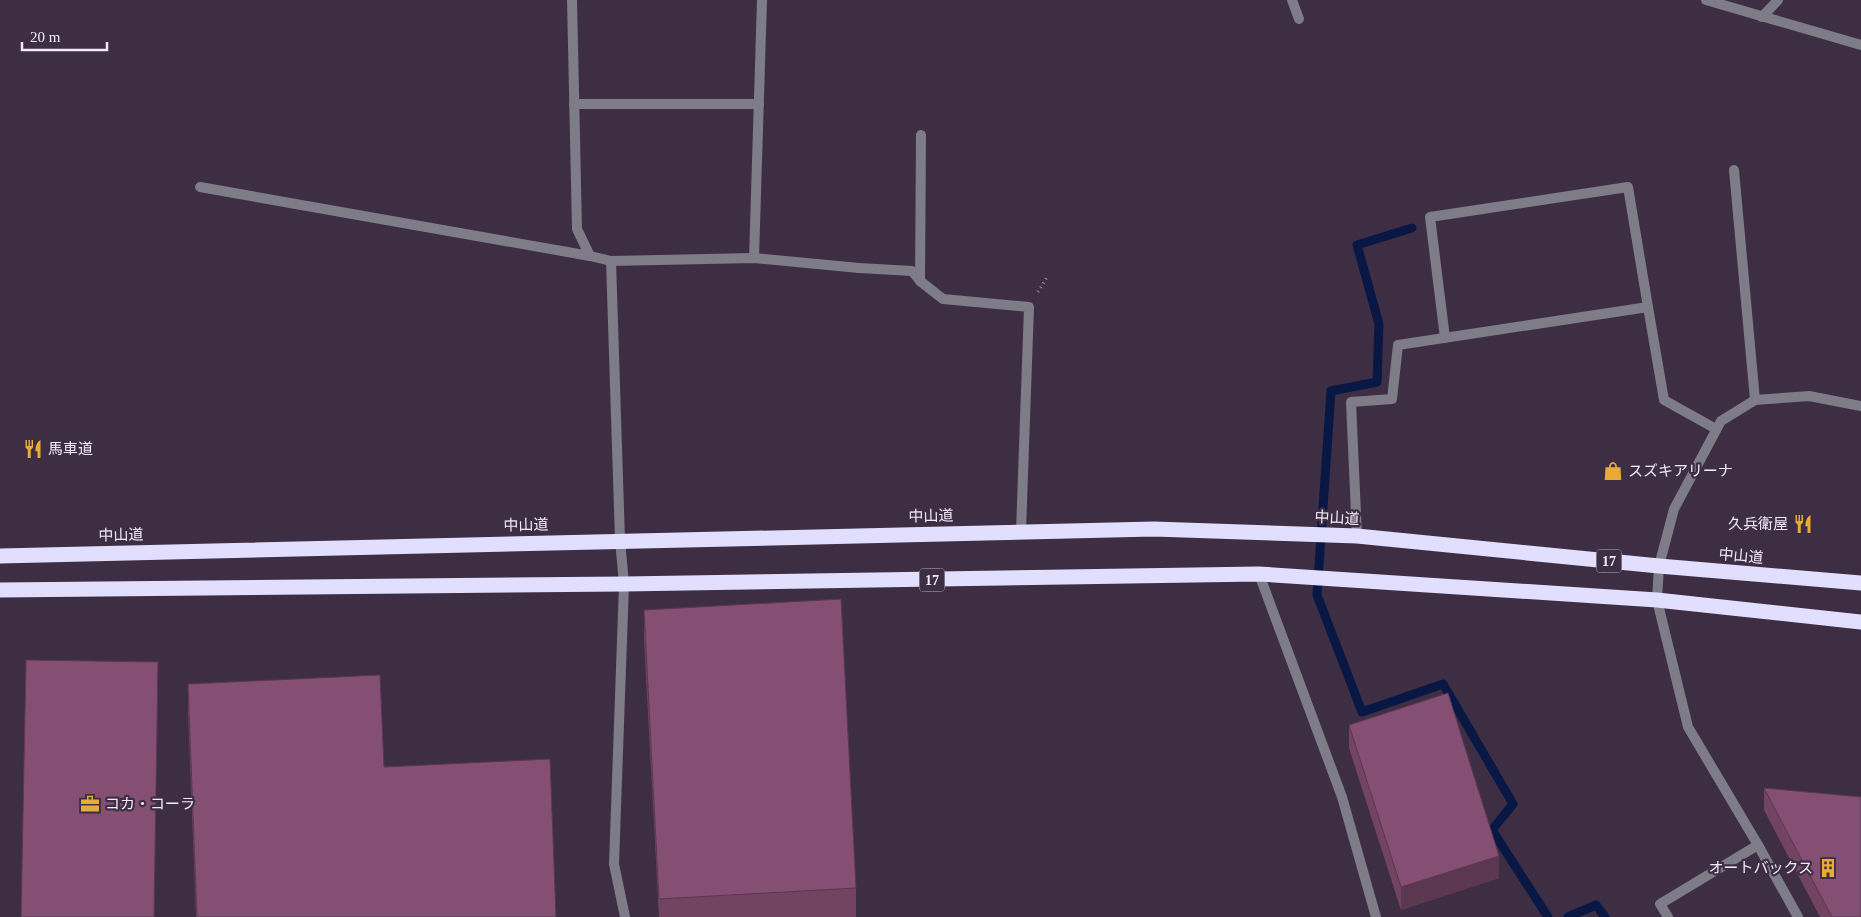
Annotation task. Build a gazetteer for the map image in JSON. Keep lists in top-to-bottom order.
{
  "streets": {
    "highway": ["中山道", "17"]
  },
  "places": {
    "restaurant": ["馬車道", "久兵衛屋"],
    "shop": ["スズキアリーナ"],
    "office": ["コカ・コーラ"],
    "building": ["オートバックス"]
  },
  "scale_bar": "20 m"
}
